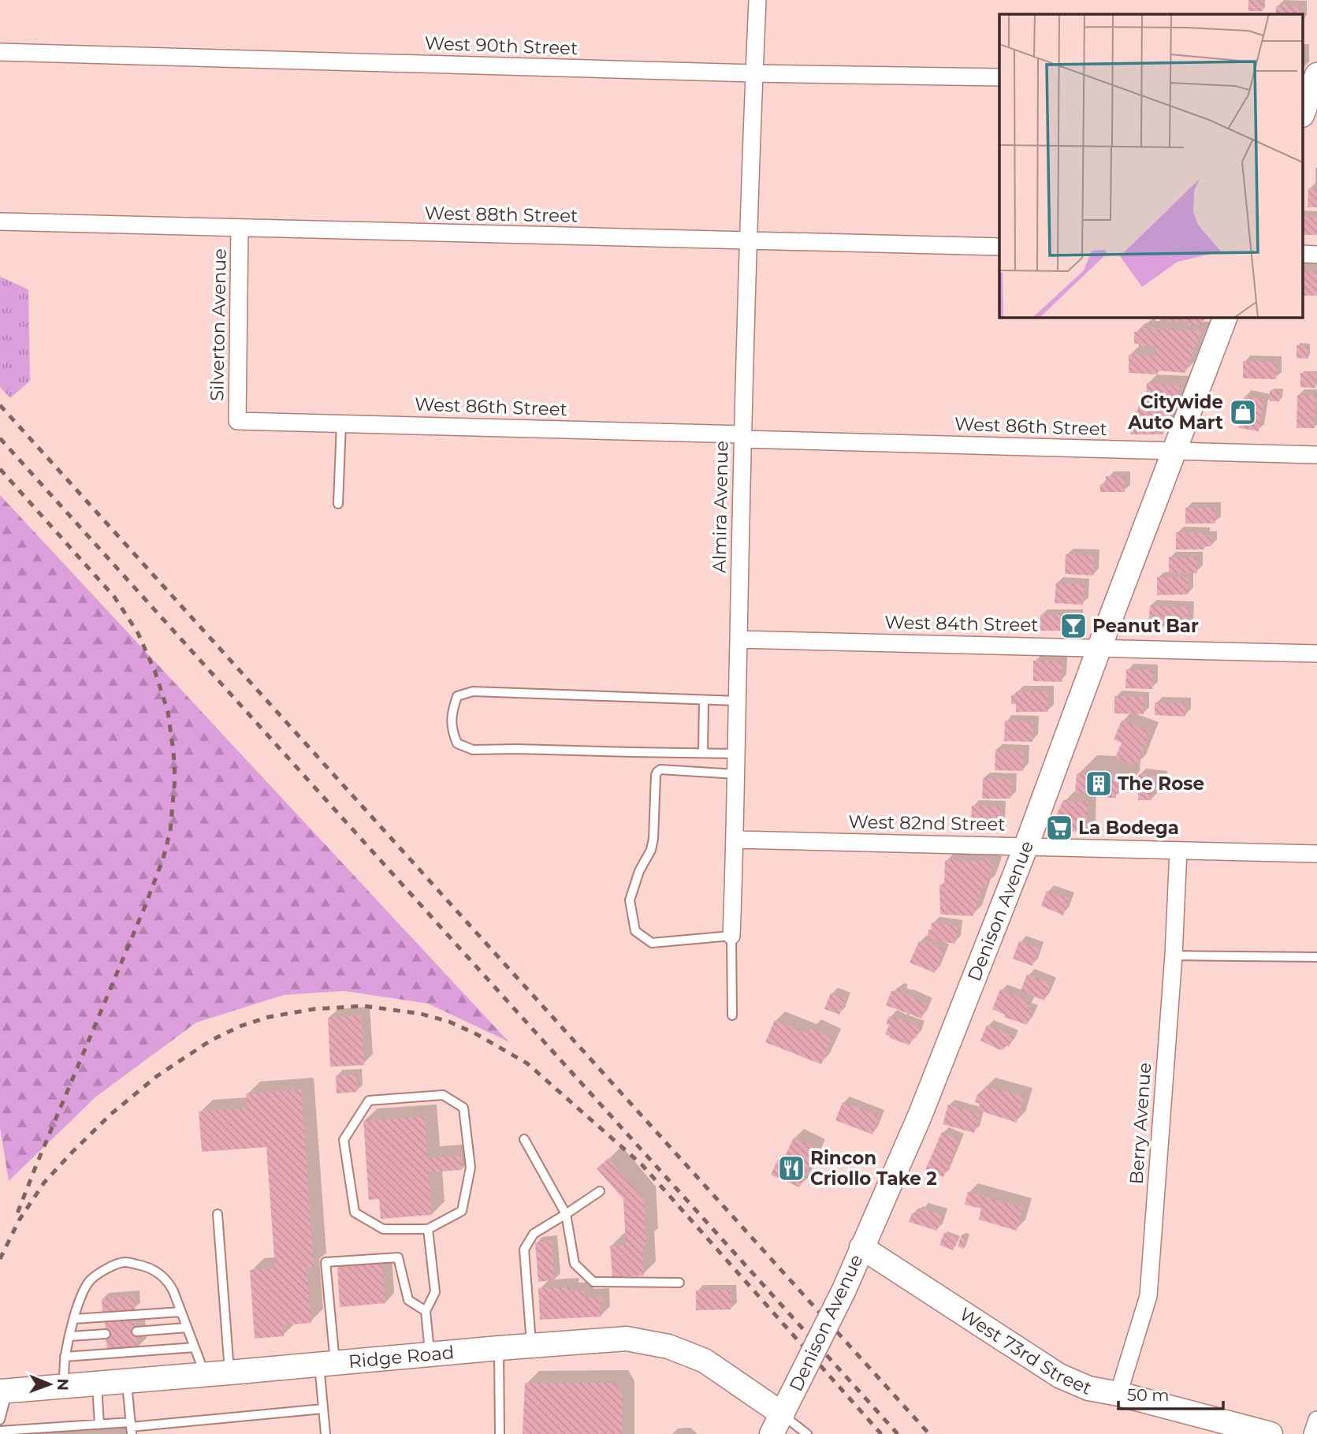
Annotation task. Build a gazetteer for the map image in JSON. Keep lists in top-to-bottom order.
{
  "streets": {
    "main road": ["Denison Avenue", "West 73rd Street", "Ridge Road"],
    "street": [
      "West 90th Street",
      "West 88th Street",
      "Silverton Avenue",
      "West 86th Street",
      "Almira Avenue",
      "West 84th Street",
      "West 82nd Street",
      "Berry Avenue"
    ]
  },
  "crossings": [
    ["West 90th Street", "Almira Avenue"],
    ["West 88th Street", "Silverton Avenue"],
    ["West 88th Street", "Almira Avenue"],
    ["Silverton Avenue", "West 86th Street"],
    ["West 86th Street", "Almira Avenue"],
    ["West 86th Street", "Denison Avenue"],
    ["Almira Avenue", "West 84th Street"],
    ["Almira Avenue", "West 82nd Street"],
    ["West 84th Street", "Denison Avenue"],
    ["West 82nd Street", "Denison Avenue"],
    ["West 82nd Street", "Berry Avenue"],
    ["Denison Avenue", "West 73rd Street"],
    ["Denison Avenue", "Ridge Road"],
    ["Berry Avenue", "West 73rd Street"]
  ],
  "places": {
    "shop": ["Citywide Auto Mart"],
    "bar": ["Peanut Bar"],
    "building": ["The Rose"],
    "supermarket": ["La Bodega"],
    "restaurant": ["Rincon Criollo Take 2"]
  },
  "scale_bar": "50 m",
  "north": "right"
}
